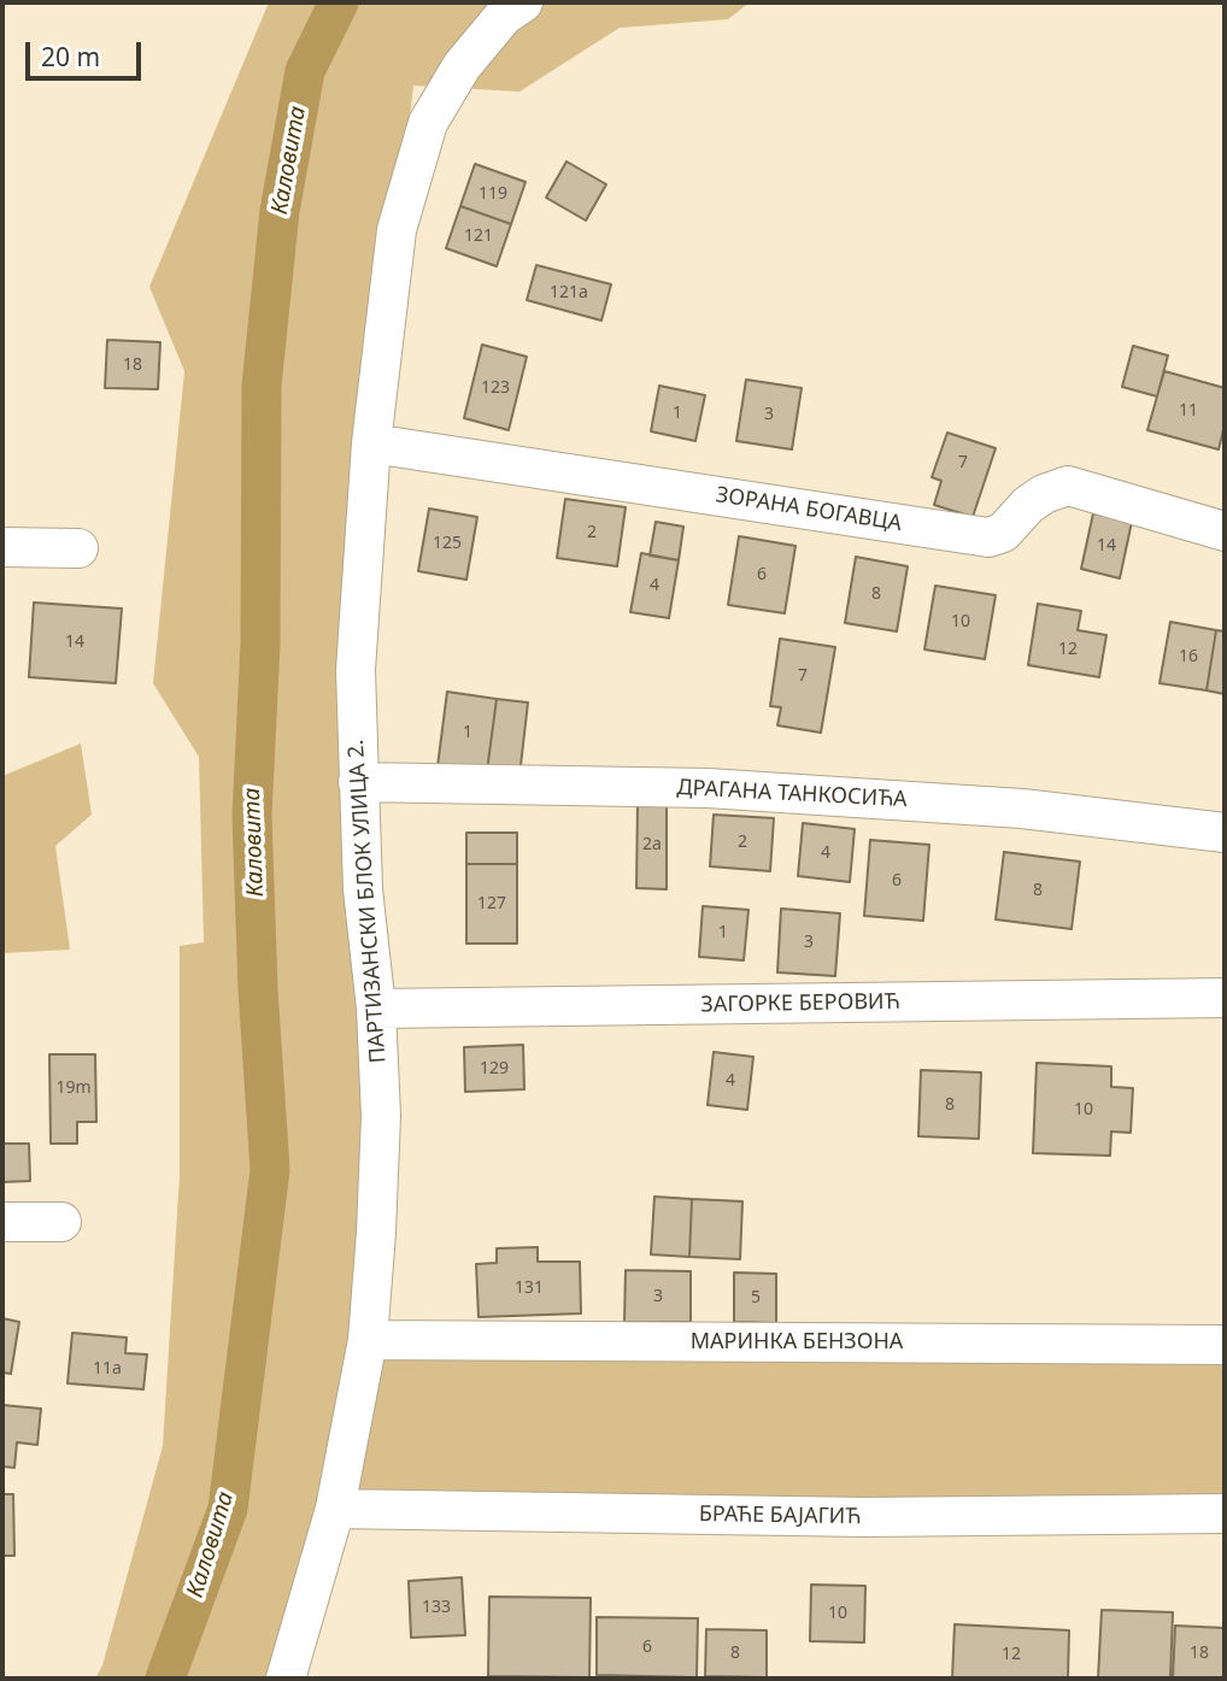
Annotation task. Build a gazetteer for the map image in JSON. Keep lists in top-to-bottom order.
{
  "streets": {
    "street": [
      "ЗОРАНА БОГАВЦА",
      "ДРАГАНА ТАНКОСИЋА",
      "ПАРТИЗАНСКИ БЛОК УЛИЦА 2.",
      "ЗАГОРКЕ БЕРОВИЋ",
      "МАРИНКА БЕНЗОНА",
      "БРАЋЕ БАЈАГИЋ"
    ]
  },
  "crossings": [
    ["ЗОРАНА БОГАВЦА", "ПАРТИЗАНСКИ БЛОК УЛИЦА 2."],
    ["ДРАГАНА ТАНКОСИЋА", "ПАРТИЗАНСКИ БЛОК УЛИЦА 2."],
    ["ПАРТИЗАНСКИ БЛОК УЛИЦА 2.", "ЗАГОРКЕ БЕРОВИЋ"],
    ["ПАРТИЗАНСКИ БЛОК УЛИЦА 2.", "МАРИНКА БЕНЗОНА"],
    ["ПАРТИЗАНСКИ БЛОК УЛИЦА 2.", "БРАЋЕ БАЈАГИЋ"]
  ],
  "water": ["Каловита"],
  "house_numbers": [
    "119",
    "121",
    "121a",
    "18",
    "123",
    "11",
    "1",
    "3",
    "7",
    "2",
    "125",
    "14",
    "6",
    "4",
    "8",
    "10",
    "14",
    "12",
    "16",
    "7",
    "1",
    "2",
    "2a",
    "4",
    "6",
    "8",
    "127",
    "1",
    "3",
    "129",
    "4",
    "19m",
    "8",
    "10",
    "131",
    "3",
    "5",
    "11a",
    "133",
    "10",
    "6",
    "8",
    "18",
    "12"
  ],
  "scale_bar": "20 m"
}
